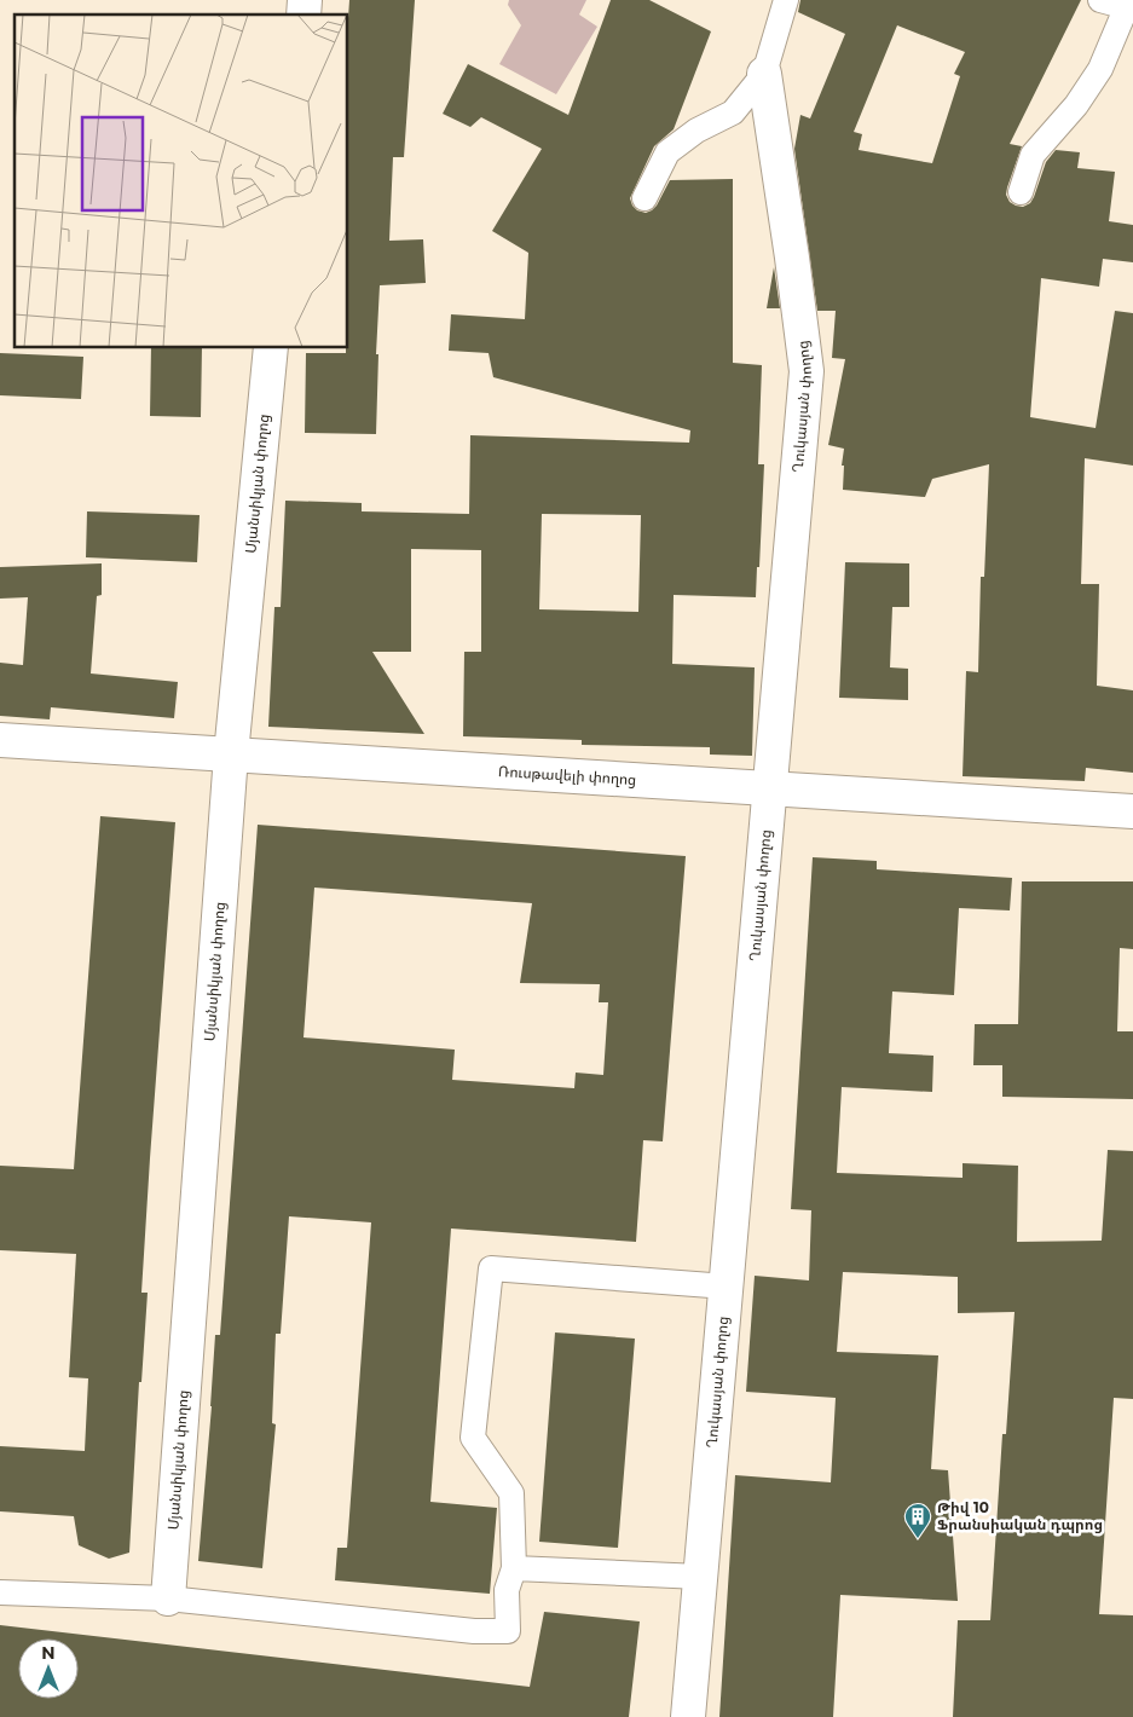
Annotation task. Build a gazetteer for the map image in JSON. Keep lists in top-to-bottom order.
{
  "streets": {
    "street": ["Ղուկասյան փողոց", "Մյանսիկյան փողոց", "Ռուսթավելի փողոց"]
  },
  "crossings": [
    ["Ղուկասյան փողոց", "Ռուսթավելի փողոց"],
    ["Մյանսիկյան փողոց", "Ռուսթավելի փողոց"]
  ],
  "places": {
    "building": ["Թիվ 10 Ֆրանսիական դպրոց"]
  },
  "north": "top"
}
